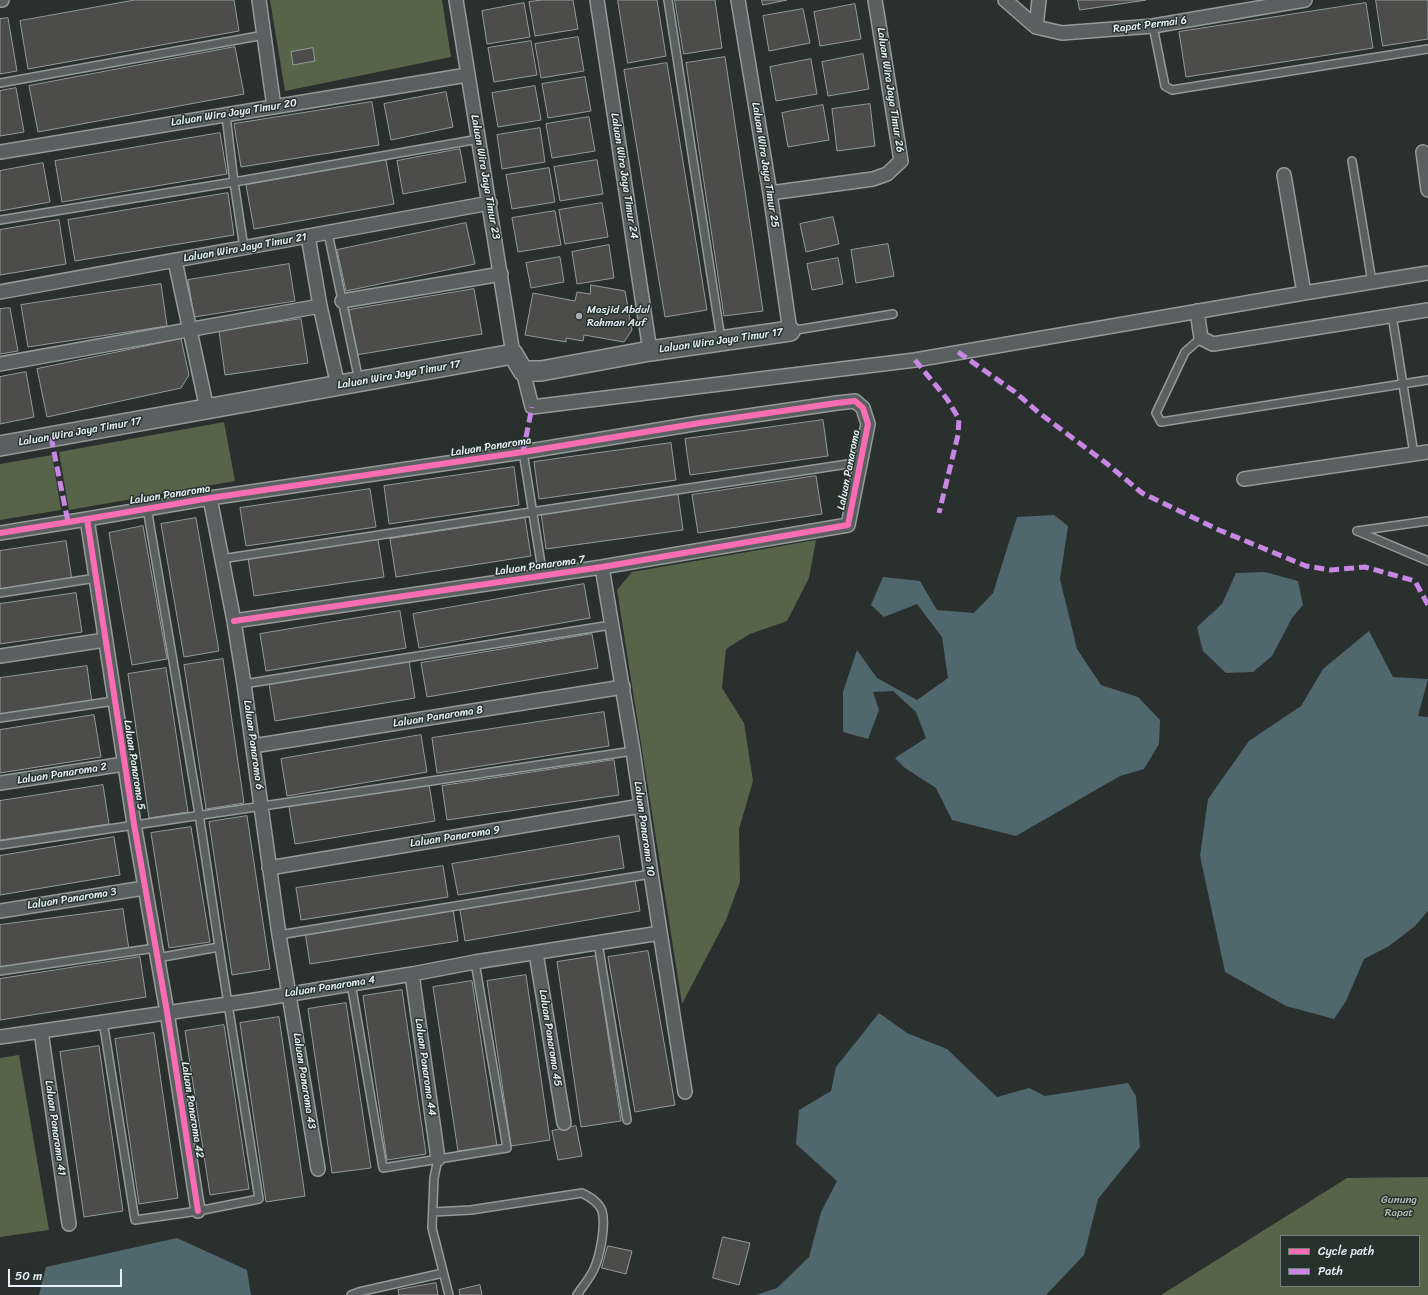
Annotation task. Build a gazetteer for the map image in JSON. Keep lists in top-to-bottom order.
{
  "streets": {
    "street": [
      "Rapat Permai 6",
      "Laluan Wira Jaya Timur 26",
      "Laluan Wira Jaya Timur 20",
      "Laluan Wira Jaya Timur 25",
      "Laluan Wira Jaya Timur 24",
      "Laluan Wira Jaya Timur 23",
      "Laluan Wira Jaya Timur 21",
      "Laluan Wira Jaya Timur 17",
      "Laluan Panaroma",
      "Laluan Panaroma 7",
      "Laluan Panaroma 8",
      "Laluan Panaroma 6",
      "Laluan Panaroma 5",
      "Laluan Panaroma 2",
      "Laluan Panaroma 10",
      "Laluan Panaroma 9",
      "Laluan Panaroma 3",
      "Laluan Panaroma 4",
      "Laluan Panaroma 45",
      "Laluan Panaroma 44",
      "Laluan Panaroma 43",
      "Laluan Panaroma 42",
      "Laluan Panaroma 41"
    ]
  },
  "crossings": [
    ["Laluan Wira Jaya Timur 26", "Laluan Wira Jaya Timur 25"],
    ["Laluan Wira Jaya Timur 20", "Laluan Wira Jaya Timur 23"],
    ["Laluan Wira Jaya Timur 25", "Laluan Wira Jaya Timur 17"],
    ["Laluan Wira Jaya Timur 24", "Laluan Wira Jaya Timur 17"],
    ["Laluan Wira Jaya Timur 23", "Laluan Wira Jaya Timur 21"],
    ["Laluan Wira Jaya Timur 23", "Laluan Wira Jaya Timur 17"],
    ["Laluan Panaroma", "Laluan Panaroma 7"],
    ["Laluan Panaroma", "Laluan Panaroma 6"],
    ["Laluan Panaroma", "Laluan Panaroma 5"],
    ["Laluan Panaroma 7", "Laluan Panaroma 6"],
    ["Laluan Panaroma 7", "Laluan Panaroma 10"],
    ["Laluan Panaroma 8", "Laluan Panaroma 6"],
    ["Laluan Panaroma 8", "Laluan Panaroma 10"],
    ["Laluan Panaroma 6", "Laluan Panaroma 9"],
    ["Laluan Panaroma 6", "Laluan Panaroma 4"],
    ["Laluan Panaroma 6", "Laluan Panaroma 43"],
    ["Laluan Panaroma 5", "Laluan Panaroma 2"],
    ["Laluan Panaroma 5", "Laluan Panaroma 3"],
    ["Laluan Panaroma 5", "Laluan Panaroma 4"],
    ["Laluan Panaroma 5", "Laluan Panaroma 42"],
    ["Laluan Panaroma 10", "Laluan Panaroma 9"],
    ["Laluan Panaroma 10", "Laluan Panaroma 4"],
    ["Laluan Panaroma 4", "Laluan Panaroma 45"],
    ["Laluan Panaroma 4", "Laluan Panaroma 44"],
    ["Laluan Panaroma 4", "Laluan Panaroma 43"],
    ["Laluan Panaroma 4", "Laluan Panaroma 42"],
    ["Laluan Panaroma 4", "Laluan Panaroma 41"]
  ],
  "parks": ["Gunung Rapat"],
  "places": ["Masjid Abdul Rahman Auf"],
  "legend": ["Cycle path", "Path"],
  "scale_bar": "50 m"
}
